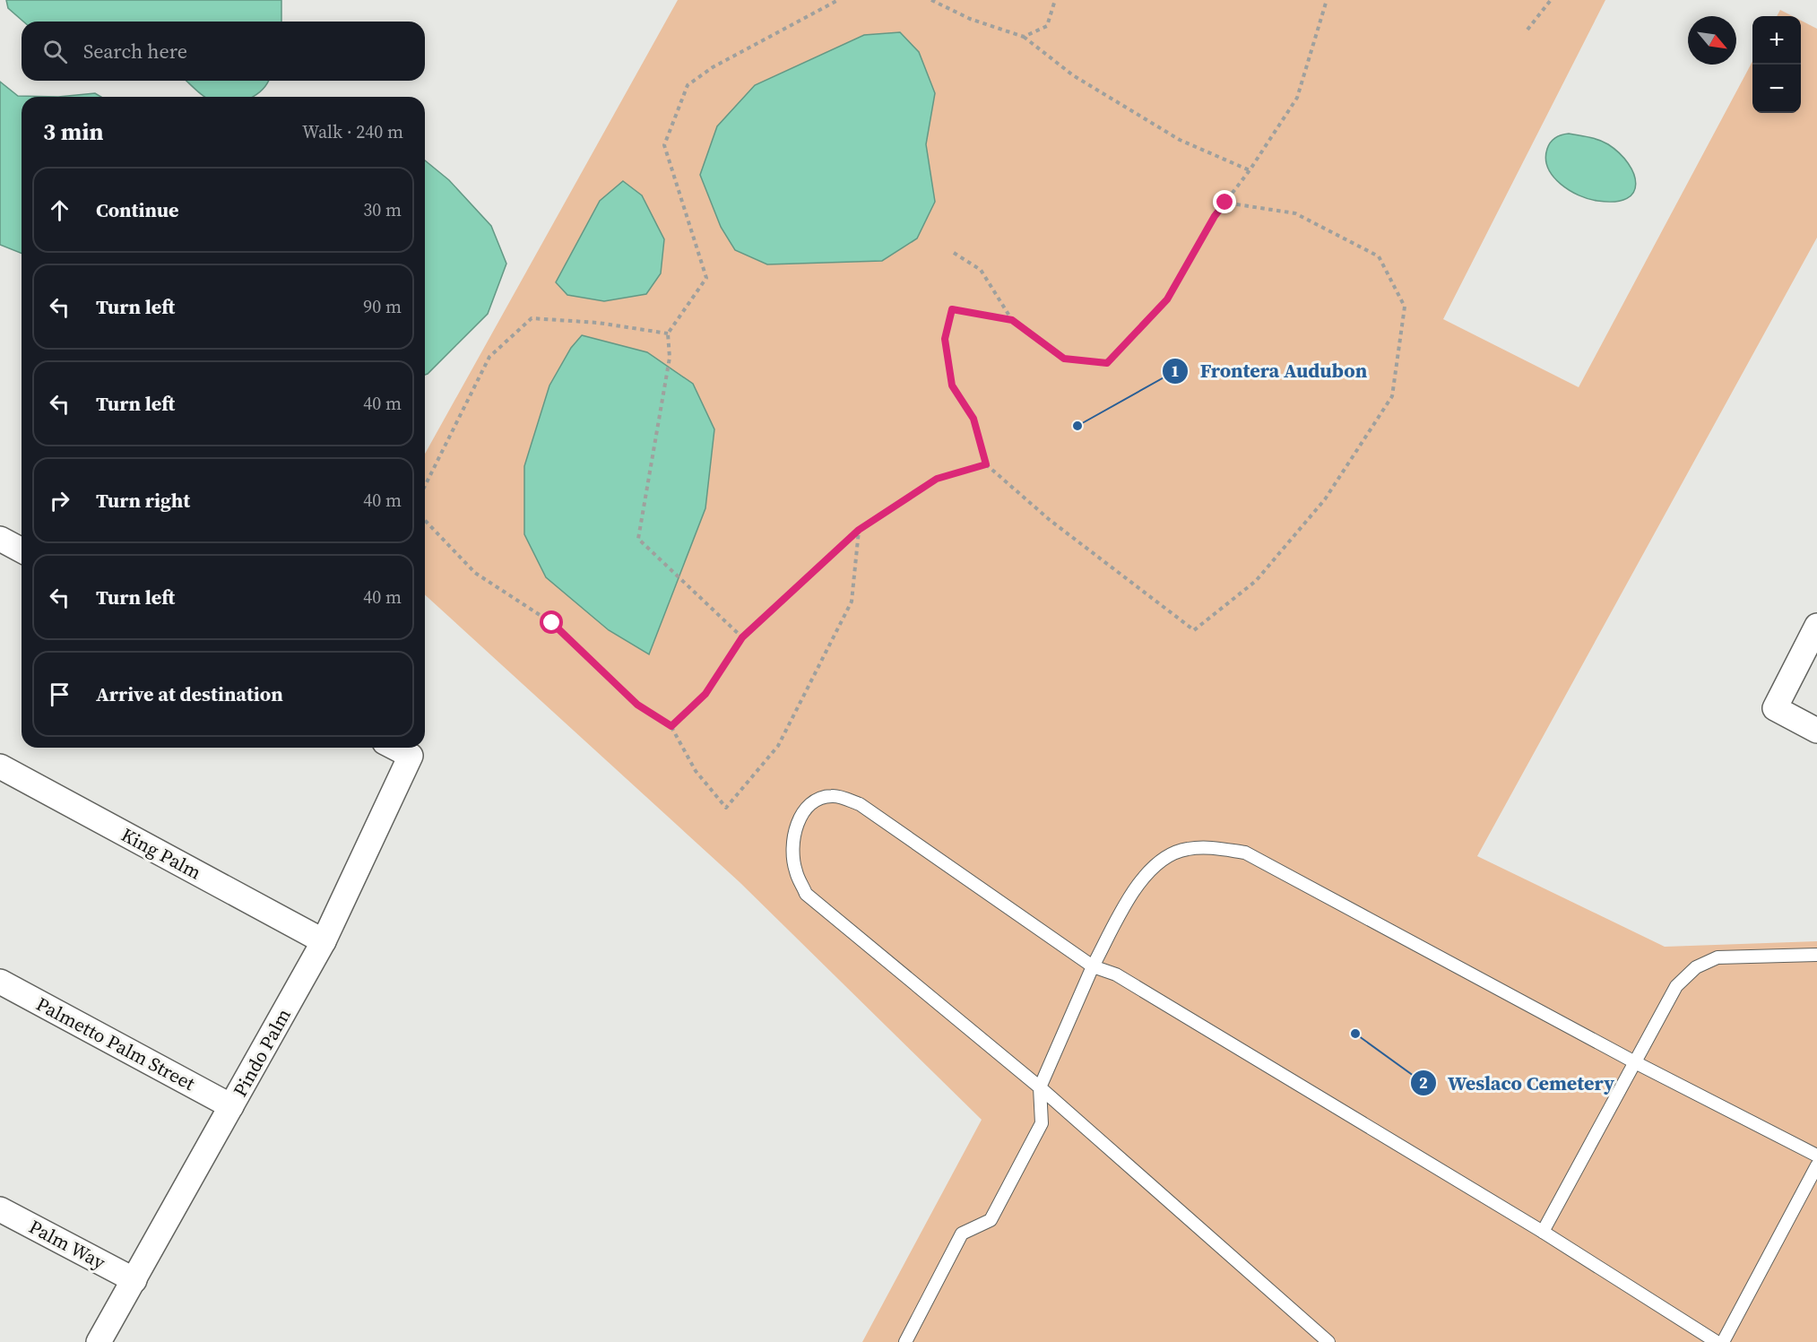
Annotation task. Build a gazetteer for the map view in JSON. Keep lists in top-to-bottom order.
{
  "streets": {
    "street": [
      "King Palm",
      "Palmetto Palm Street",
      "Pindo Palm",
      "Palm Way"
    ]
  },
  "crossings": [
    ["King Palm", "Pindo Palm"],
    ["Palmetto Palm Street", "Pindo Palm"],
    ["Pindo Palm", "Palm Way"]
  ],
  "places": ["Frontera Audubon", "Weslaco Cemetery"],
  "north": "bottom right",
  "page": {
    "map_buttons": ["+", "−"],
    "search": "Search here",
    "heading": ["3 min", "Walk · 240 m"],
    "list": [
      ["Continue", "30 m"],
      ["Turn left", "90 m"],
      ["Turn left", "40 m"],
      ["Turn right", "40 m"],
      ["Turn left", "40 m"],
      "Arrive at destination"
    ]
  }
}
